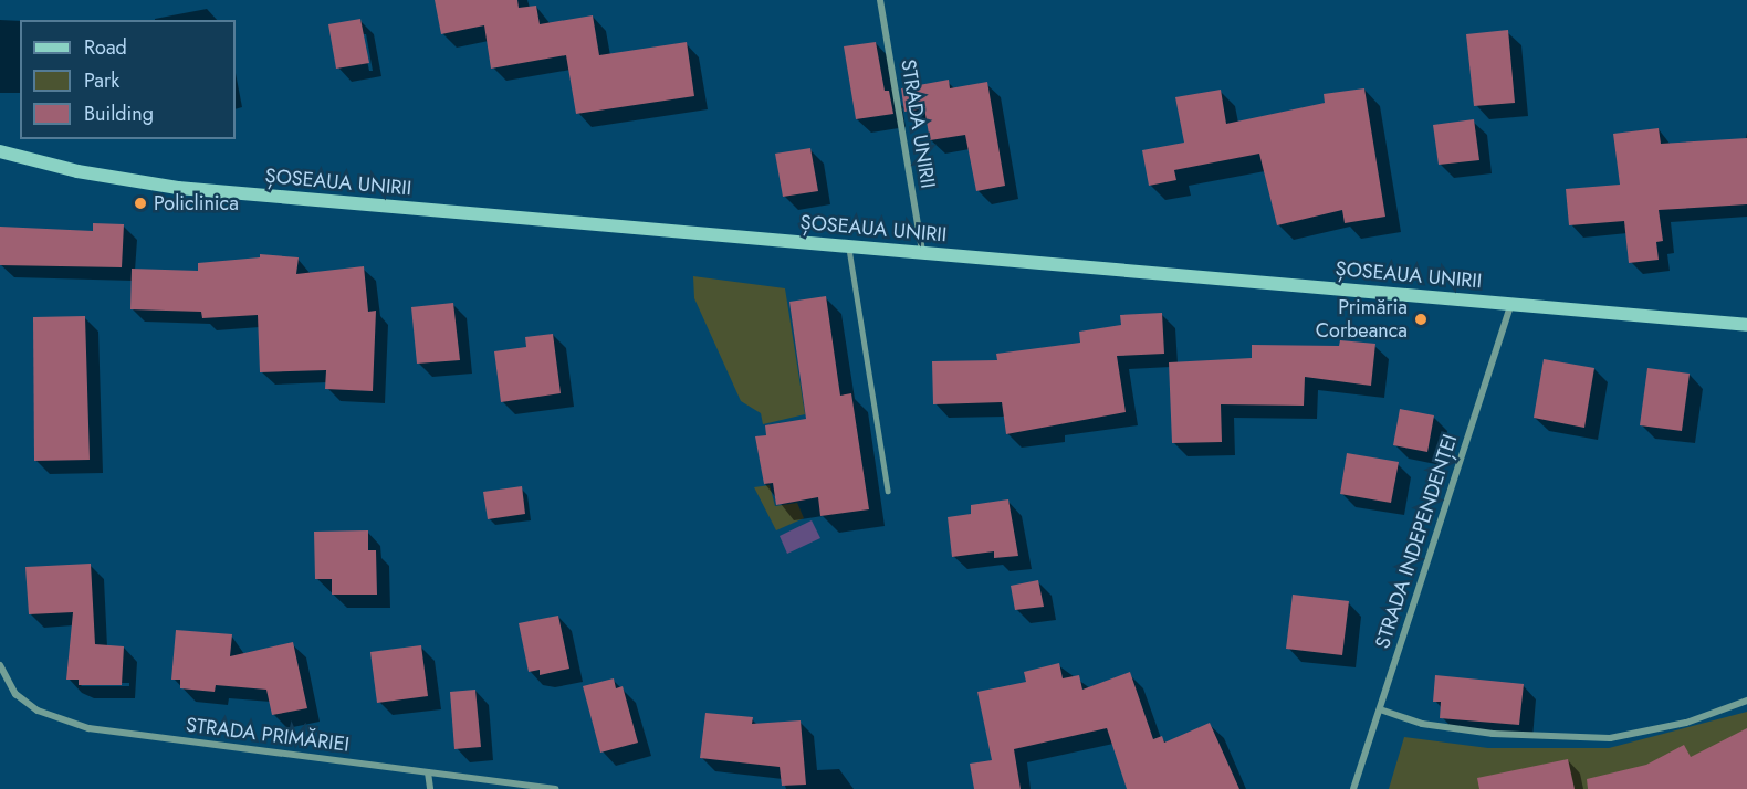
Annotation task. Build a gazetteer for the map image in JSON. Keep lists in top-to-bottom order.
{
  "streets": {
    "main road": ["ȘOSEAUA UNIRII"],
    "street": ["STRADA UNIRII", "STRADA INDEPENDENȚEI", "STRADA PRIMĂRIEI"]
  },
  "crossings": [
    ["STRADA UNIRII", "ȘOSEAUA UNIRII"],
    ["ȘOSEAUA UNIRII", "STRADA INDEPENDENȚEI"]
  ],
  "places": ["Policlinica", "Primăria Corbeanca"],
  "legend": ["Road", "Park", "Building"]
}
